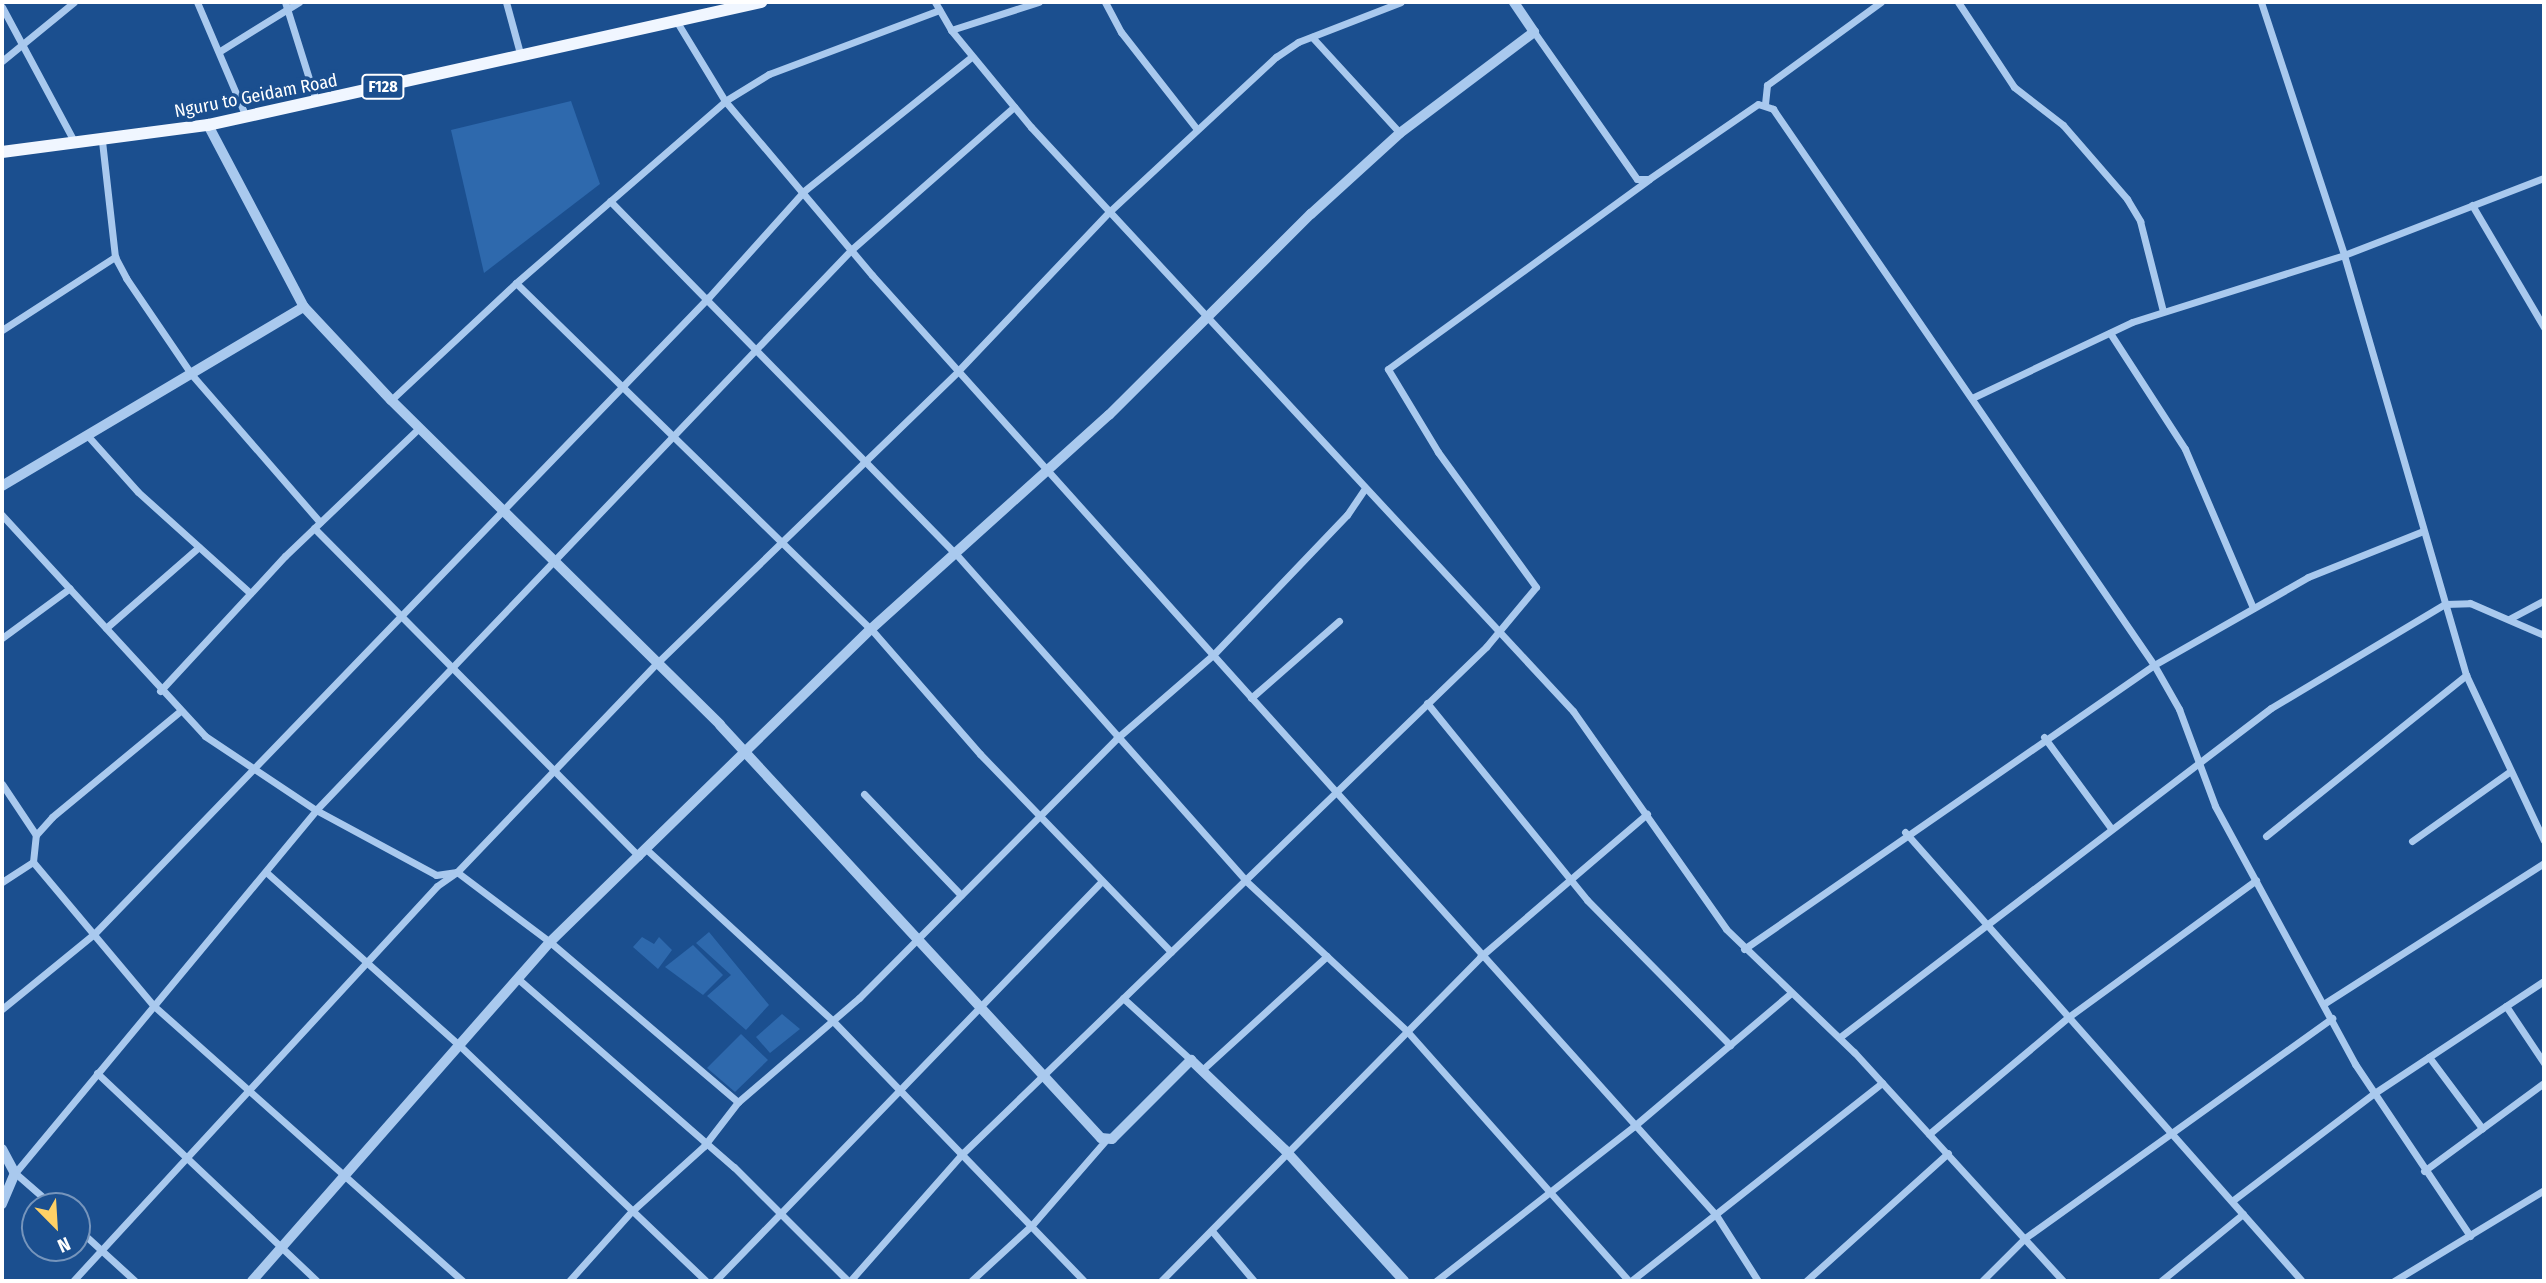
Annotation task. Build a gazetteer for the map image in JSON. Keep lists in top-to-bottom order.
{
  "streets": {
    "main road": ["F128", "Nguru to Geidam Road"]
  },
  "north": "bottom right"
}
